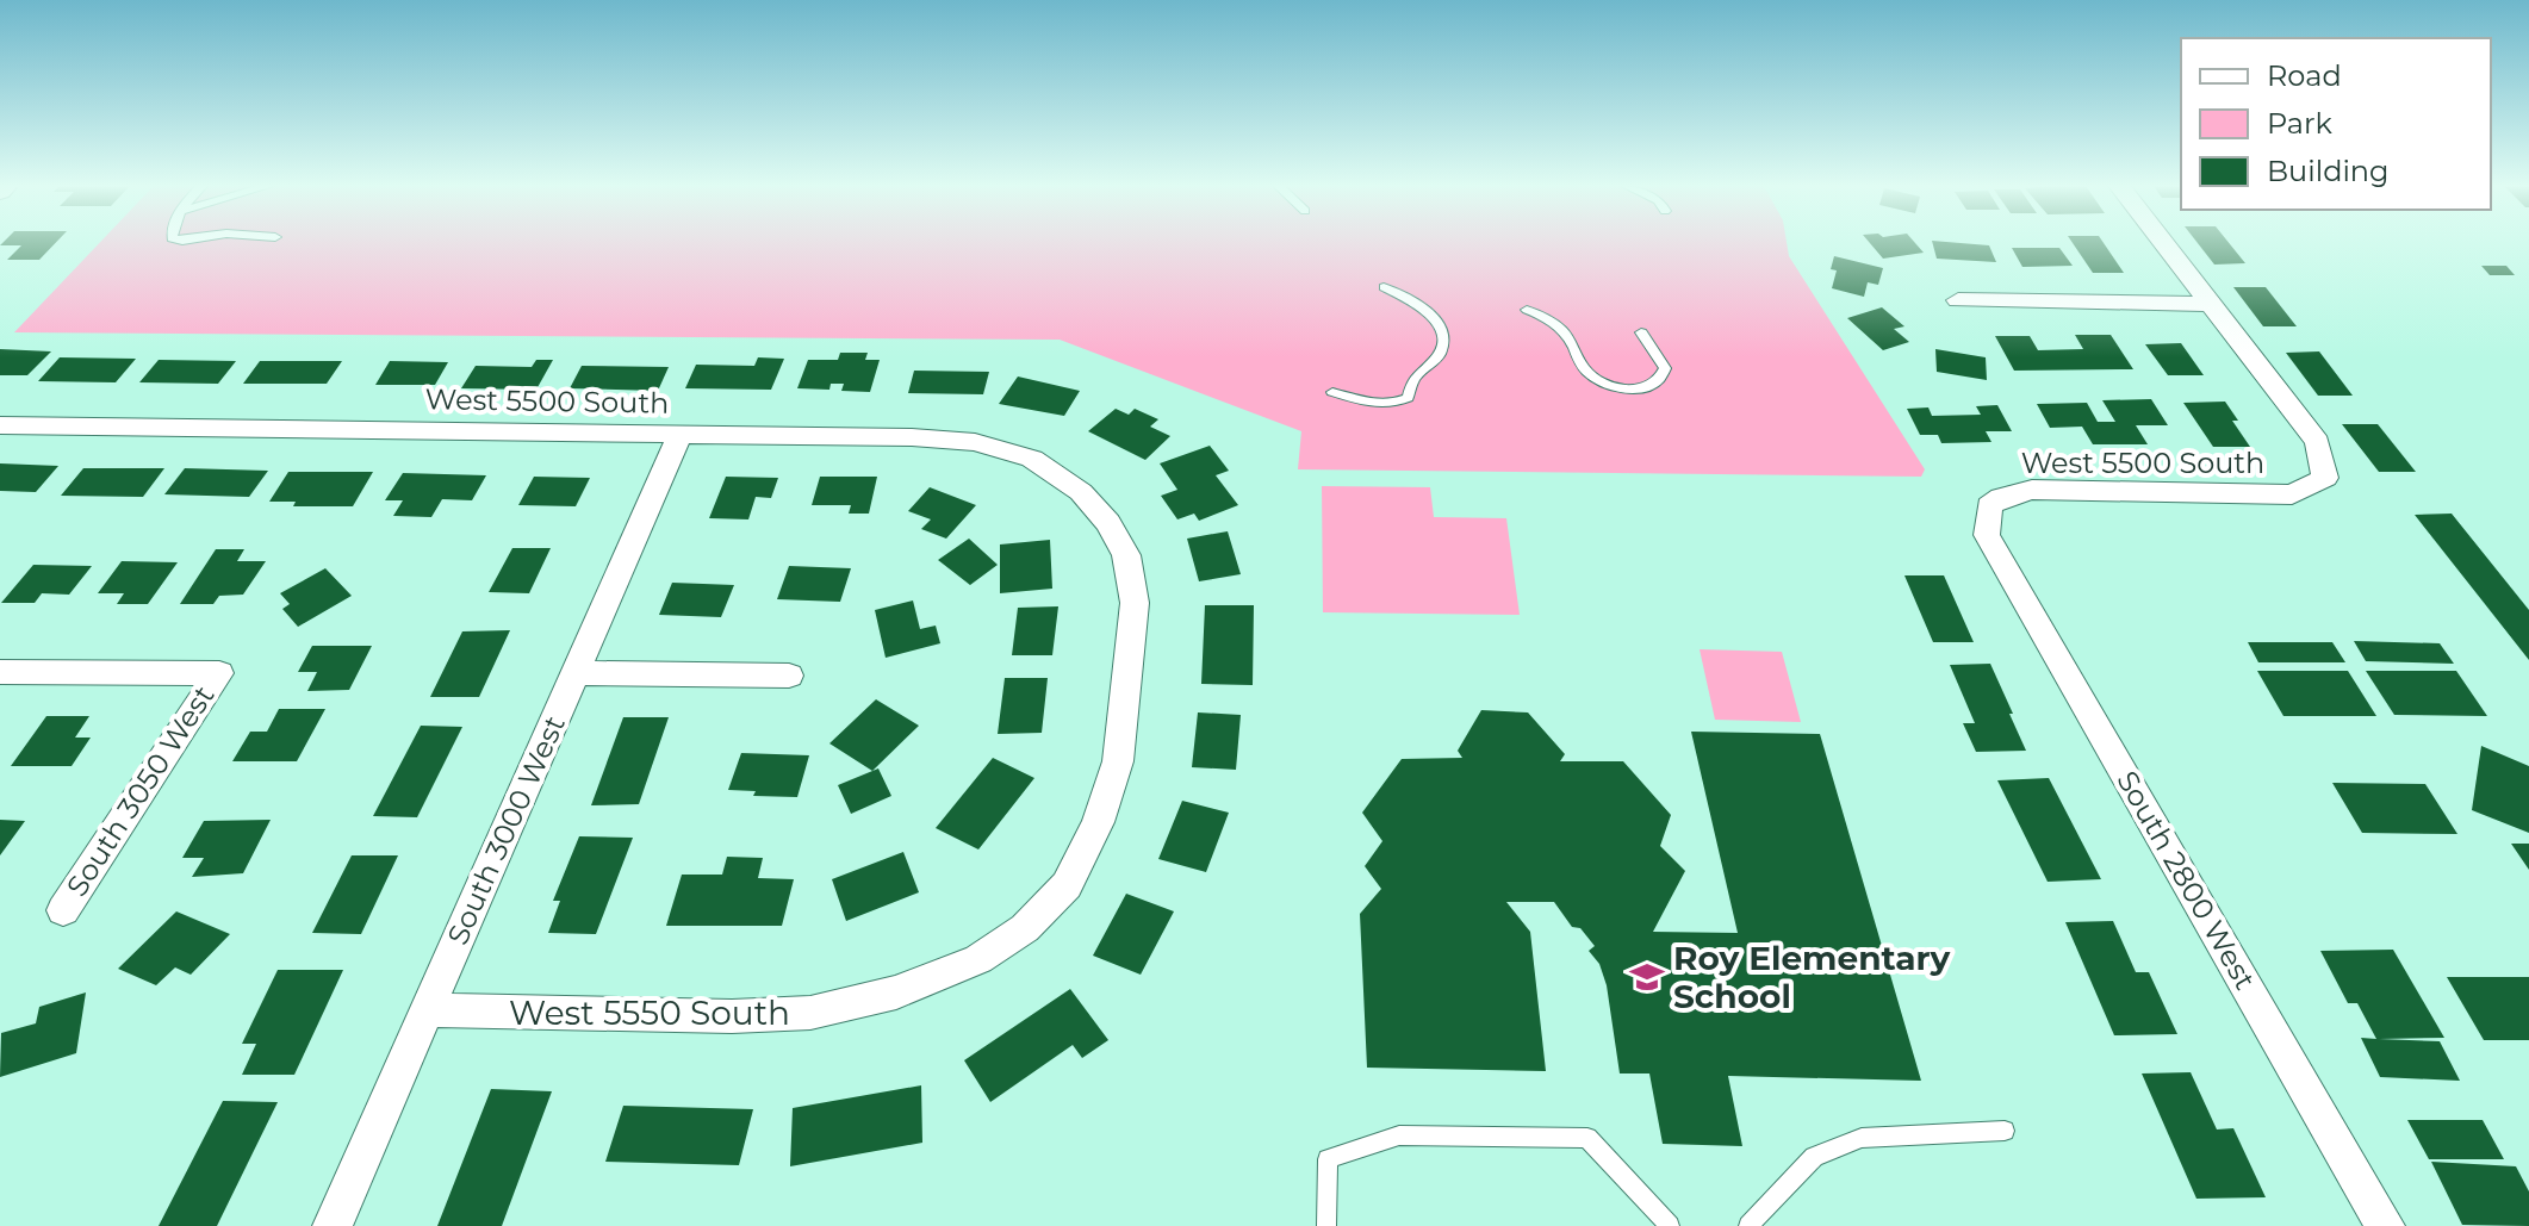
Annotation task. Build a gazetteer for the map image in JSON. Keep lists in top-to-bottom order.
{
  "streets": {
    "street": [
      "West 5500 South",
      "South 3050 West",
      "South 3000 West",
      "South 2800 West",
      "West 5550 South"
    ]
  },
  "crossings": [
    ["West 5500 South", "South 3000 West"],
    ["West 5500 South", "South 2800 West"],
    ["West 5500 South", "West 5550 South"],
    ["South 3000 West", "West 5550 South"]
  ],
  "places": {
    "school or university": ["Roy Elementary School"]
  },
  "legend": ["Road", "Park", "Building"]
}
